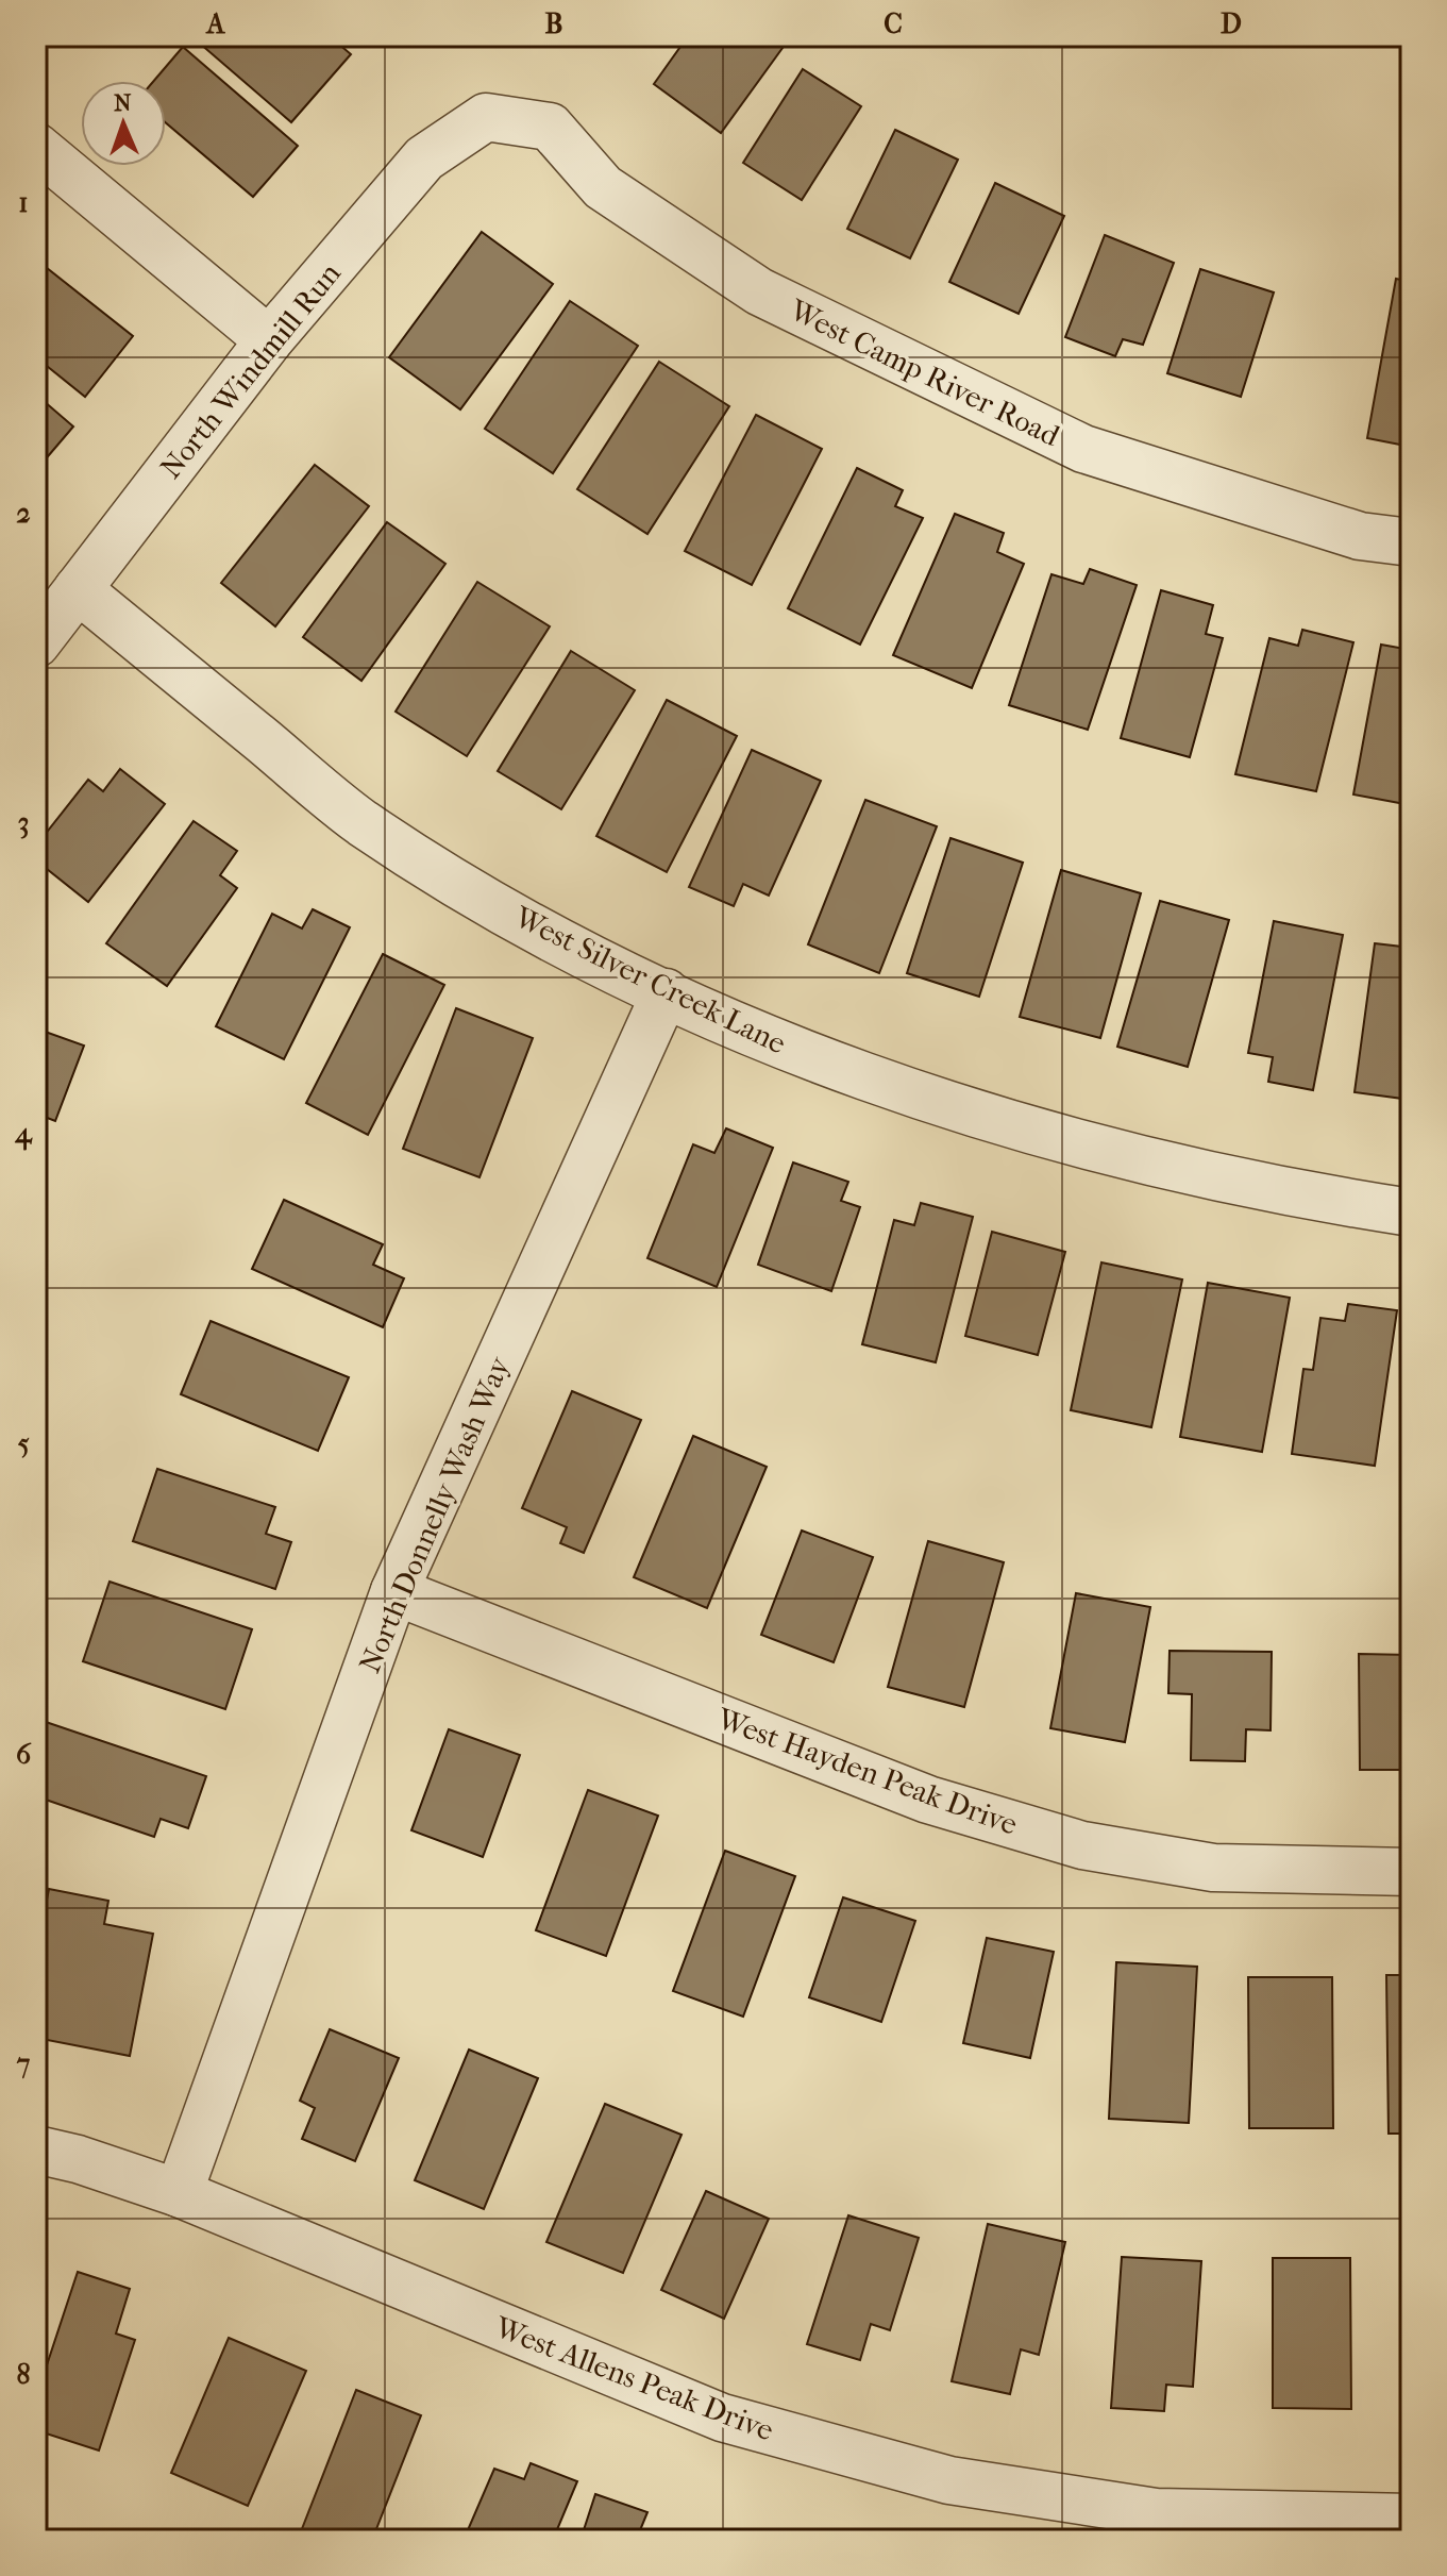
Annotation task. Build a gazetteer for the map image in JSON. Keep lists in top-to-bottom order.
{
  "streets": {
    "street": [
      "North Windmill Run",
      "West Camp River Road",
      "West Silver Creek Lane",
      "North Donnelly Wash Way",
      "West Hayden Peak Drive",
      "West Allens Peak Drive"
    ]
  },
  "crossings": [
    ["North Windmill Run", "West Camp River Road"],
    ["North Windmill Run", "West Silver Creek Lane"],
    ["West Silver Creek Lane", "North Donnelly Wash Way"],
    ["North Donnelly Wash Way", "West Hayden Peak Drive"],
    ["North Donnelly Wash Way", "West Allens Peak Drive"]
  ],
  "north": "top",
  "grid": {
    "columns": [
      "A",
      "B",
      "C",
      "D"
    ],
    "rows": [
      "1",
      "2",
      "3",
      "4",
      "5",
      "6",
      "7",
      "8"
    ]
  }
}
